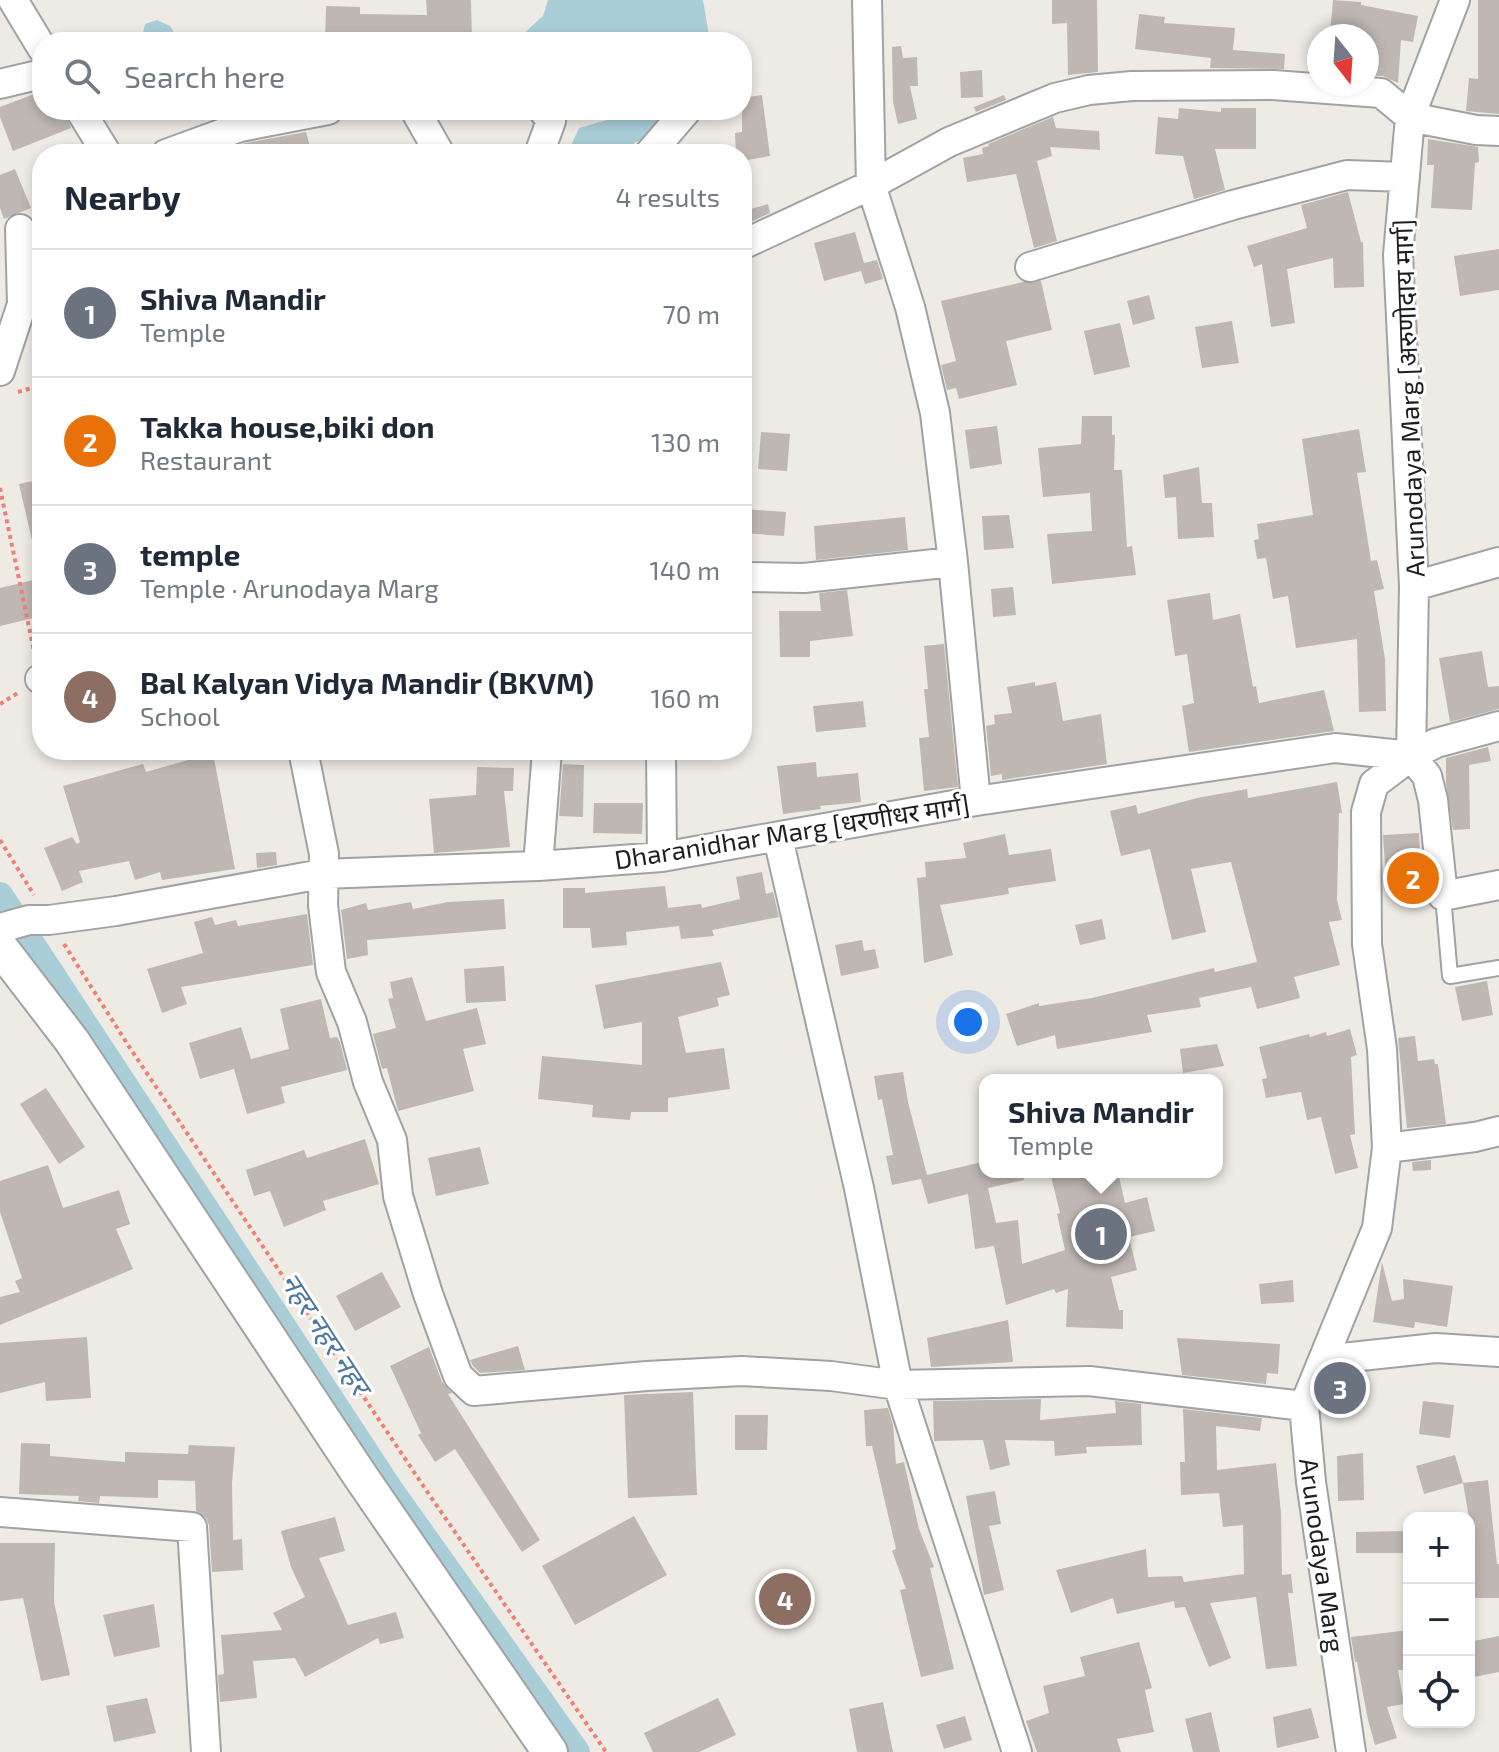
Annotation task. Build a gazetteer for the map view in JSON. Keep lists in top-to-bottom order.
{
  "streets": {
    "street": ["Arunodaya Marg [अरुणोदा‍य मार्ग]", "Dharanidhar Marg [धरणीधर मार्ग]", "Arunodaya Marg"]
  },
  "crossings": [
    ["Arunodaya Marg [अरुणोदा‍य मार्ग]", "Dharanidhar Marg [धरणीधर मार्ग]"],
    ["Arunodaya Marg [अरुणोदा‍य मार्ग]", "Arunodaya Marg"],
    ["Dharanidhar Marg [धरणीधर मार्ग]", "Arunodaya Marg"]
  ],
  "water": ["नहर नहर नहर"],
  "north": "bottom",
  "page": {
    "search": "Search here",
    "heading": ["Nearby", "4 results"],
    "list": [
      {
        "mark": "1",
        "name": "Shiva Mandir",
        "note": "Temple",
        "value": "70 m"
      },
      {
        "mark": "2",
        "name": "Takka house,biki don",
        "note": "Restaurant",
        "value": "130 m"
      },
      {
        "mark": "3",
        "name": "temple",
        "note": "Temple · Arunodaya Marg",
        "value": "140 m"
      },
      {
        "mark": "4",
        "name": "Bal Kalyan Vidya Mandir (BKVM)",
        "note": "School",
        "value": "160 m"
      }
    ],
    "pins": [
      "2",
      "1",
      "3",
      "4"
    ],
    "popup": ["Shiva Mandir", "Temple"],
    "map_buttons": ["+", "−"]
  }
}
